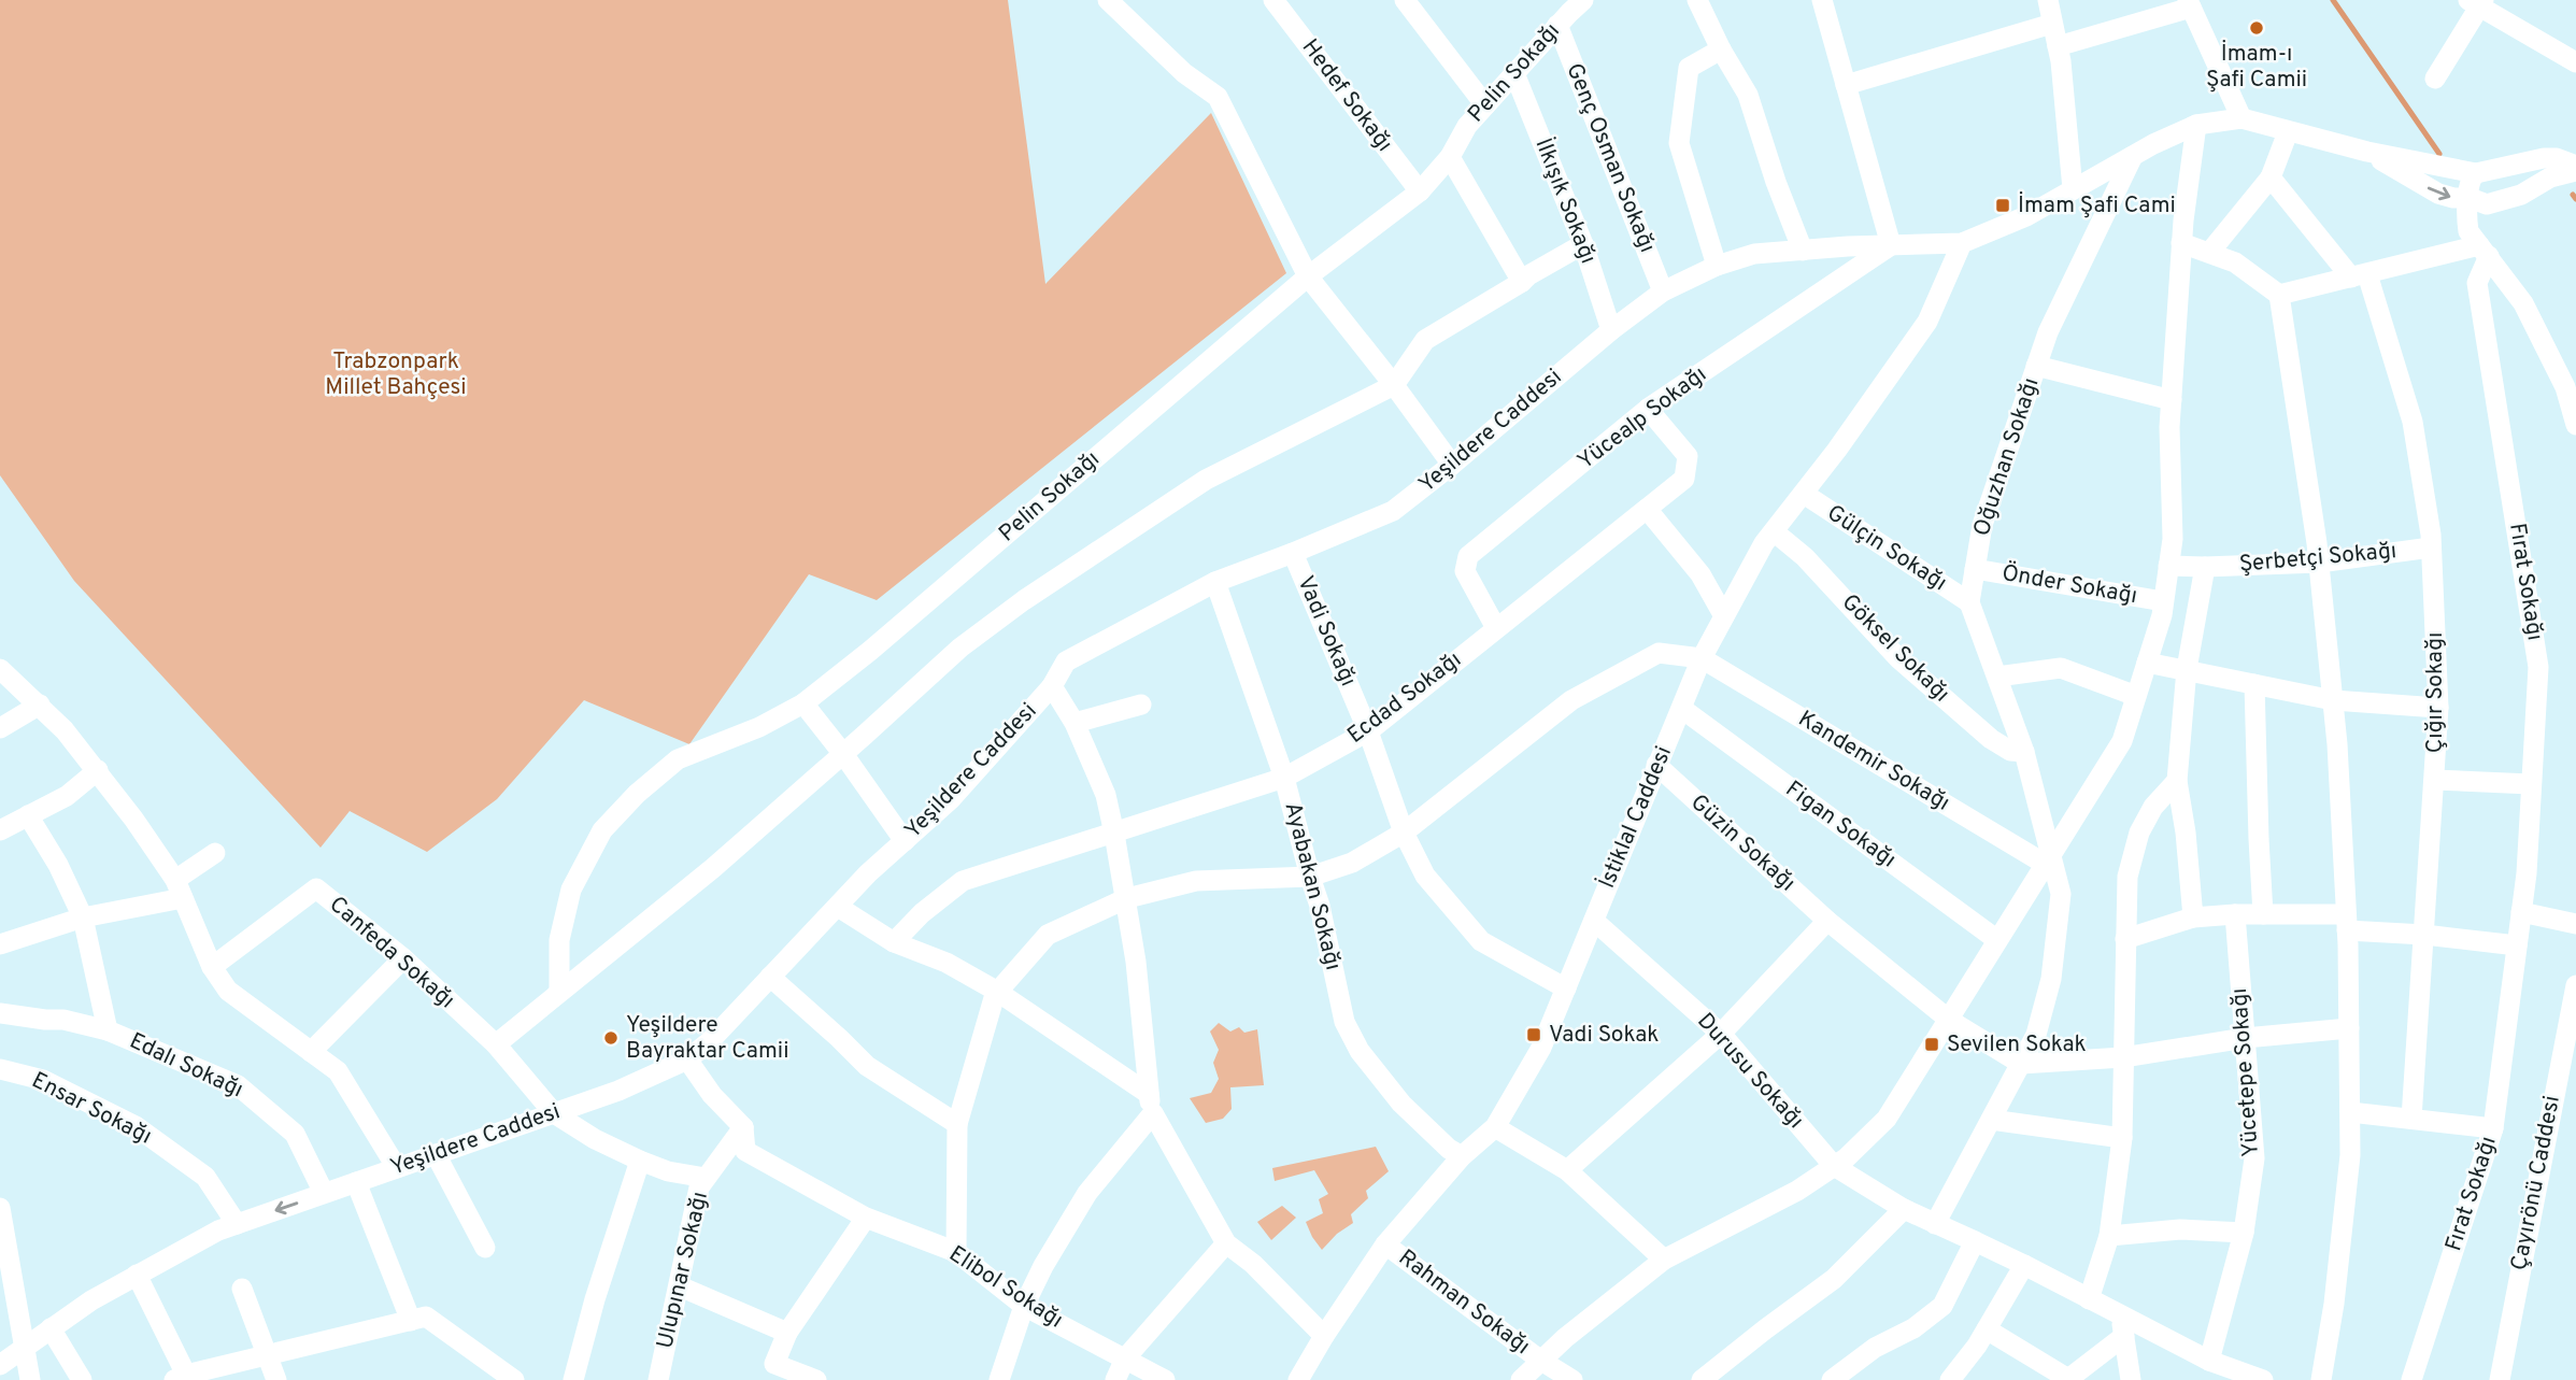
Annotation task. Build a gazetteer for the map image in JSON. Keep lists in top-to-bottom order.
{
  "streets": {
    "street": [
      "Pelin Sokağı",
      "Hedef Sokağı",
      "Genç Osman Sokağı",
      "İlkışık Sokağı",
      "Yücealp Sokağı",
      "Yeşildere Caddesi",
      "Oğuzhan Sokağı",
      "Gülçin Sokağı",
      "Şerbetçi Sokağı",
      "Fırat Sokağı",
      "Önder Sokağı",
      "Vadi Sokağı",
      "Göksel Sokağı",
      "Çığır Sokağı",
      "Ecdad Sokağı",
      "Kandemir Sokağı",
      "İstiklal Caddesi",
      "Figan Sokağı",
      "Güzin Sokağı",
      "Ayabakan Sokağı",
      "Canfeda Sokağı",
      "Edalı Sokağı",
      "Durusu Sokağı",
      "Yücetepe Sokağı",
      "Ensar Sokağı",
      "Çayırönü Caddesi",
      "Ulupınar Sokağı",
      "Elibol Sokağı",
      "Rahman Sokağı"
    ]
  },
  "crossings": [
    ["Pelin Sokağı", "Hedef Sokağı"],
    ["Pelin Sokağı", "Genç Osman Sokağı"],
    ["Pelin Sokağı", "İlkışık Sokağı"],
    ["Genç Osman Sokağı", "Yeşildere Caddesi"],
    ["İlkışık Sokağı", "Yeşildere Caddesi"],
    ["Yücealp Sokağı", "Yeşildere Caddesi"],
    ["Yücealp Sokağı", "Ecdad Sokağı"],
    ["Yeşildere Caddesi", "Vadi Sokağı"],
    ["Yeşildere Caddesi", "İstiklal Caddesi"],
    ["Yeşildere Caddesi", "Ayabakan Sokağı"],
    ["Yeşildere Caddesi", "Canfeda Sokağı"],
    ["Yeşildere Caddesi", "Edalı Sokağı"],
    ["Yeşildere Caddesi", "Ensar Sokağı"],
    ["Oğuzhan Sokağı", "Gülçin Sokağı"],
    ["Oğuzhan Sokağı", "Önder Sokağı"],
    ["Oğuzhan Sokağı", "Göksel Sokağı"],
    ["Oğuzhan Sokağı", "Kandemir Sokağı"],
    ["Oğuzhan Sokağı", "Güzin Sokağı"],
    ["Oğuzhan Sokağı", "Durusu Sokağı"],
    ["Gülçin Sokağı", "İstiklal Caddesi"],
    ["Şerbetçi Sokağı", "Çığır Sokağı"],
    ["Vadi Sokağı", "Ecdad Sokağı"],
    ["Vadi Sokağı", "İstiklal Caddesi"],
    ["Göksel Sokağı", "İstiklal Caddesi"],
    ["Ecdad Sokağı", "Ayabakan Sokağı"],
    ["Kandemir Sokağı", "İstiklal Caddesi"],
    ["İstiklal Caddesi", "Figan Sokağı"],
    ["İstiklal Caddesi", "Güzin Sokağı"],
    ["İstiklal Caddesi", "Ayabakan Sokağı"],
    ["İstiklal Caddesi", "Durusu Sokağı"],
    ["İstiklal Caddesi", "Rahman Sokağı"],
    ["Canfeda Sokağı", "Ulupınar Sokağı"],
    ["Durusu Sokağı", "Yücetepe Sokağı"],
    ["Ulupınar Sokağı", "Elibol Sokağı"]
  ],
  "parks": ["Trabzonpark Millet Bahçesi"],
  "places": {
    "other": ["İmam-ı Şafi Camii", "Yeşildere Bayraktar Camii"],
    "transit": ["İmam Şafi Cami", "Vadi Sokak", "Sevilen Sokak"]
  }
}
